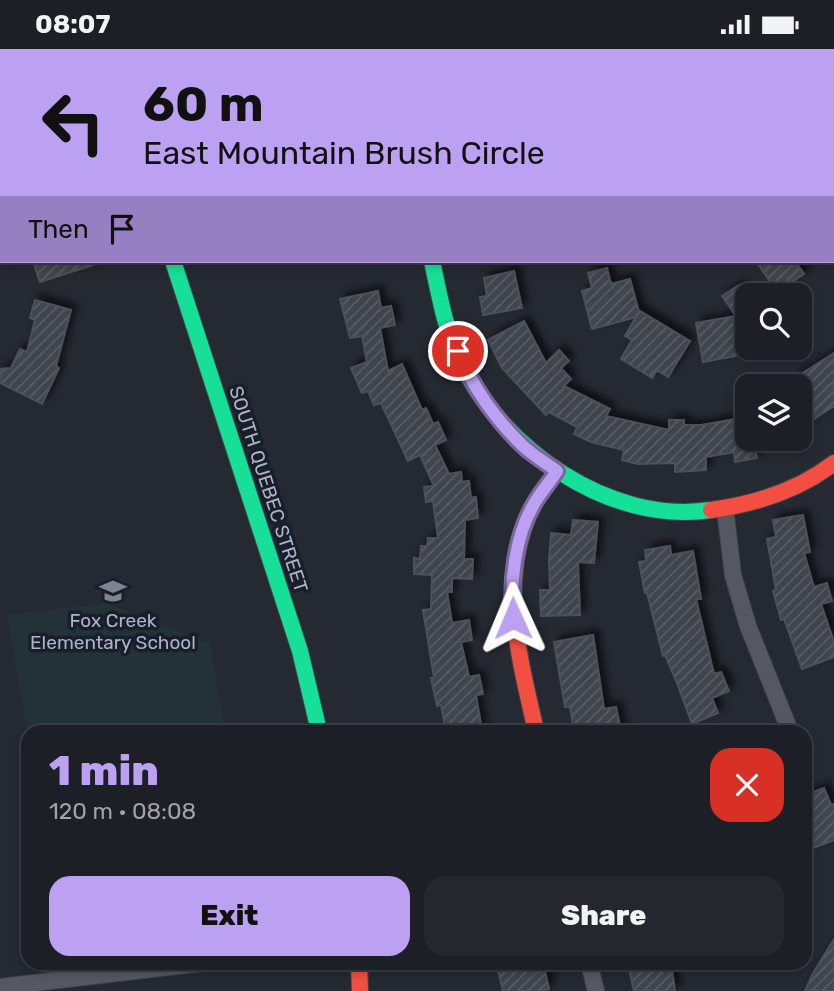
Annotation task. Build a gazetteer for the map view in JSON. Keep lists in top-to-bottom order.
{
  "streets": {
    "street": ["SOUTH QUEBEC STREET"]
  },
  "places": {
    "school or university": ["Fox Creek Elementary School"]
  },
  "page": {
    "status": "08:07",
    "turn": ["60 m", "East Mountain Brush Circle"],
    "then": "Then",
    "heading": ["1 min", "120 m · 08:08"],
    "buttons": ["Exit", "Share"]
  }
}
